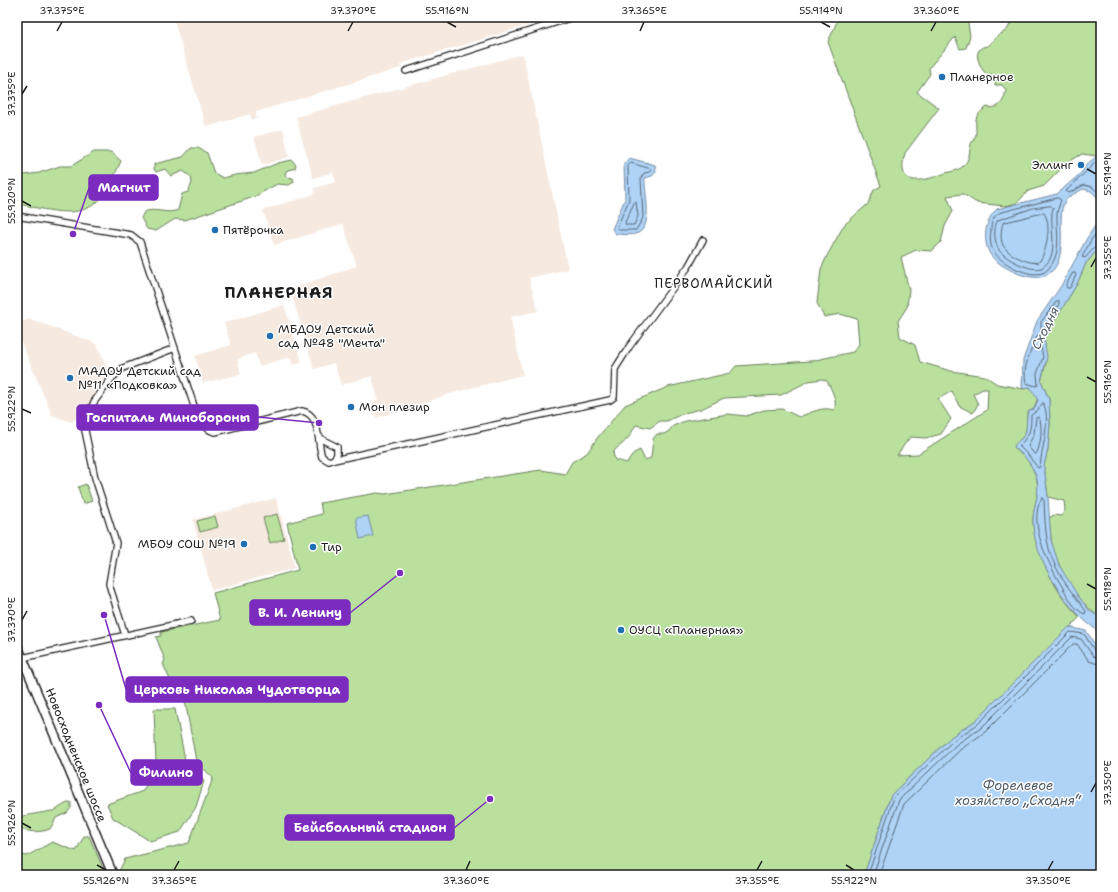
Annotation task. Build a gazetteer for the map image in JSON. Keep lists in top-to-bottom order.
{
  "streets": {
    "main road": ["Новосходненское шоссе"]
  },
  "districts": ["ПЕРВОМАЙСКИЙ", "ПЛАНЕРНАЯ"],
  "water": ["Сходня", "Форелевое хозяйство „Сходня“"],
  "places": [
    "Планерное",
    "Эллинг",
    "Пятёрочка",
    "Магнит",
    "МБДОУ Детский сад №48 \"Мечта\"",
    "МАДОУ Детский сад №11 «Подковка»",
    "Мон плезир",
    "Госпиталь Минобороны",
    "МБОУ СОШ №19",
    "Тир",
    "В. И. Ленину",
    "Церковь Николая Чудотворца",
    "ОУСЦ «Планерная»",
    "Филино",
    "Бейсбольный стадион"
  ],
  "coordinates": [
    "37.375°E",
    "37.370°E",
    "55.916°N",
    "37.365°E",
    "55.914°N",
    "37.360°E",
    "55.920°N",
    "37.355°E",
    "55.922°N",
    "55.918°N",
    "37.350°E",
    "55.926°N"
  ]
}
